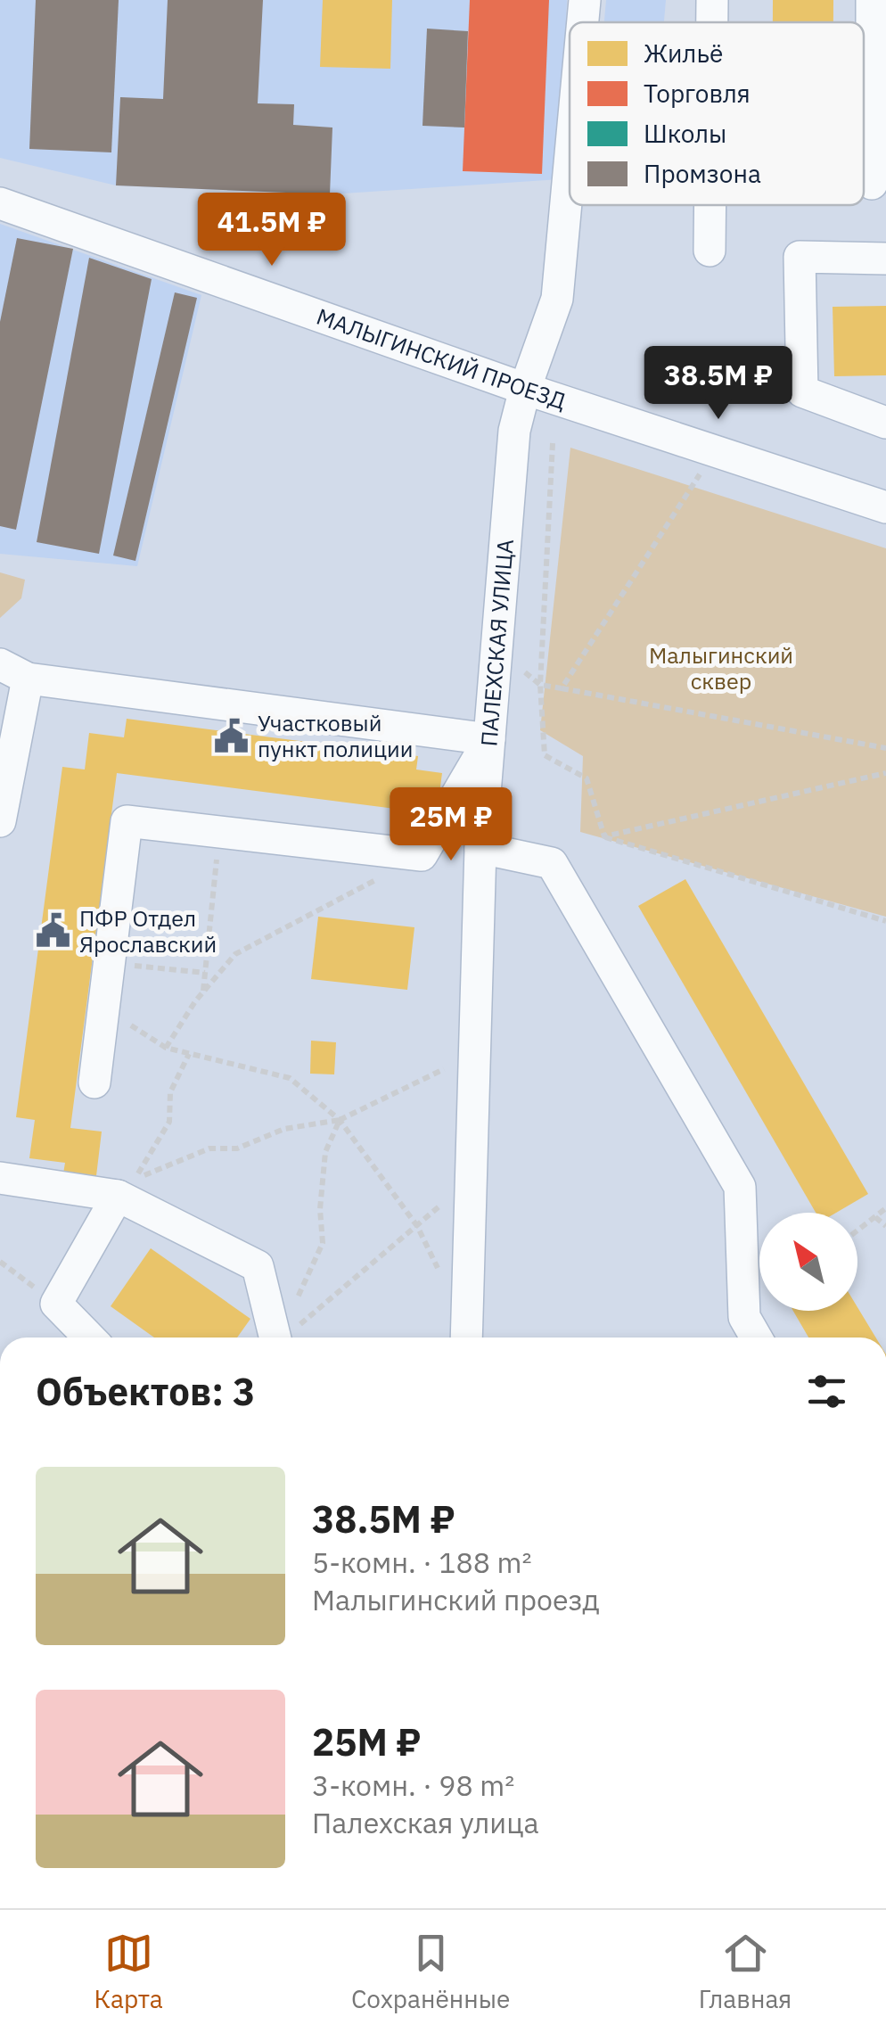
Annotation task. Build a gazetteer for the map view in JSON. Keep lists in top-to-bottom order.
{
  "streets": {
    "street": ["МАЛЫГИНСКИЙ ПРОЕЗД", "ПАЛЕХСКАЯ УЛИЦА"]
  },
  "crossings": [
    ["МАЛЫГИНСКИЙ ПРОЕЗД", "ПАЛЕХСКАЯ УЛИЦА"]
  ],
  "parks": ["Малыгинский сквер"],
  "places": {
    "public building": ["Участковый пункт полиции", "ПФР Отдел Ярославский"]
  },
  "legend": [
    "Жильё",
    "Торговля",
    "Школы",
    "Промзона"
  ],
  "north": "top left",
  "page": {
    "price": ["41.5M ₽", "38.5M ₽", "25M ₽"],
    "heading": "Объектов: 3",
    "list": [
      {
        "name": "38.5M ₽",
        "note": "5-комн. · 188 m² · Малыгинский проезд"
      },
      {
        "name": "25M ₽",
        "note": "3-комн. · 98 m² · Палехская улица"
      }
    ],
    "tabs": ["Карта", "Сохранённые", "Главная"]
  }
}
